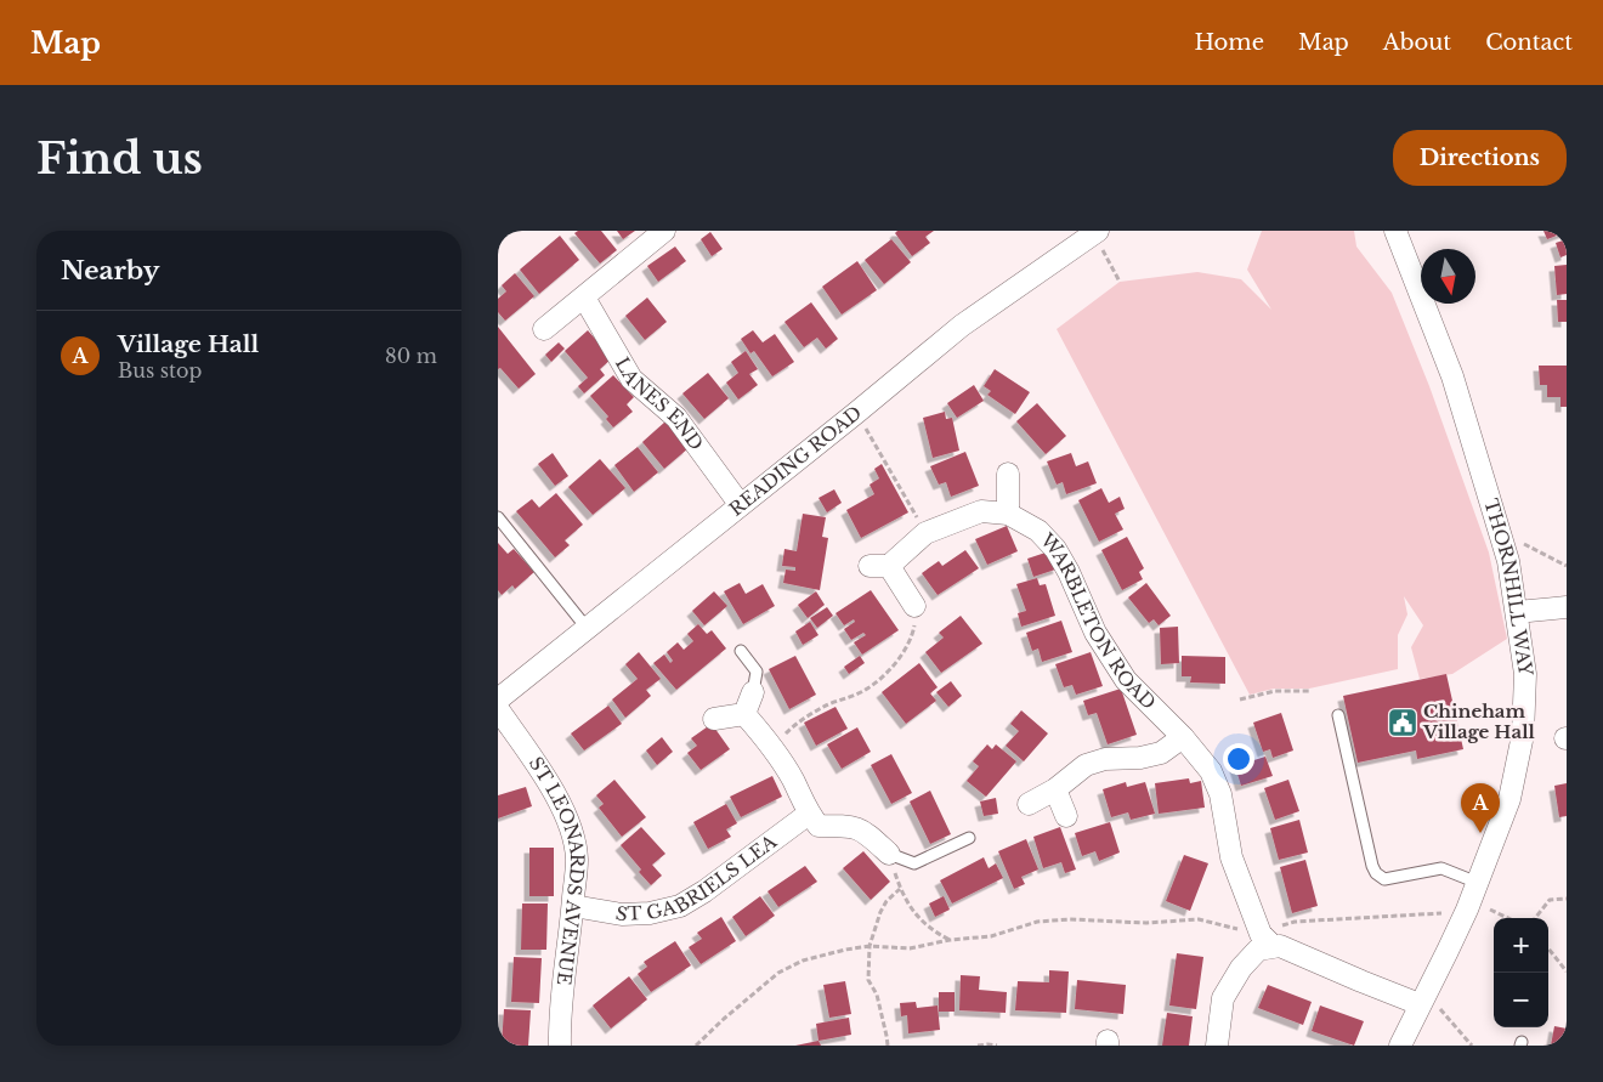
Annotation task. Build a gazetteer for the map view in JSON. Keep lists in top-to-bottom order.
{
  "streets": {
    "street": [
      "LANES END",
      "READING ROAD",
      "THORNHILL WAY",
      "WARBLETON ROAD",
      "ST LEONARDS AVENUE",
      "ST GABRIELS LEA"
    ]
  },
  "crossings": [
    ["LANES END", "READING ROAD"],
    ["ST LEONARDS AVENUE", "ST GABRIELS LEA"]
  ],
  "places": {
    "public building": ["Chineham Village Hall"]
  },
  "north": "bottom",
  "page": {
    "header": "Map",
    "nav": [
      "Home",
      "Map",
      "About",
      "Contact"
    ],
    "buttons": "Directions",
    "title": "Find us",
    "heading": "Nearby",
    "list": [
      {
        "mark": "A",
        "name": "Village Hall",
        "note": "Bus stop",
        "value": "80 m"
      }
    ],
    "pins": "A",
    "map_buttons": ["+", "−"]
  }
}
